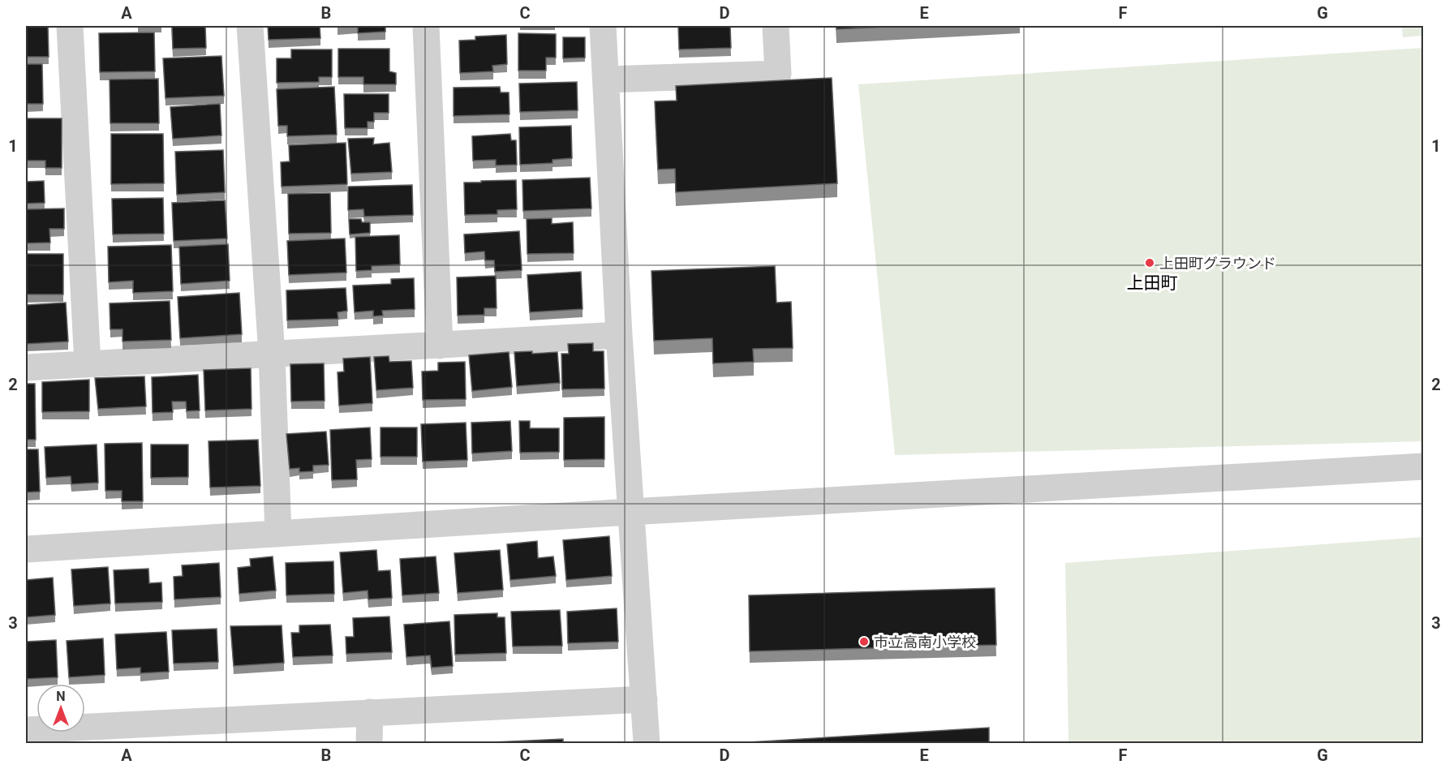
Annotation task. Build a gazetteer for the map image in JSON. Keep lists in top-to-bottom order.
{
  "districts": ["上田町"],
  "places": ["上田町グラウンド", "市立高南小学校"],
  "north": "top",
  "grid": {
    "columns": [
      "A",
      "B",
      "C",
      "D",
      "E",
      "F",
      "G"
    ],
    "rows": ["1", "2", "3"]
  }
}
